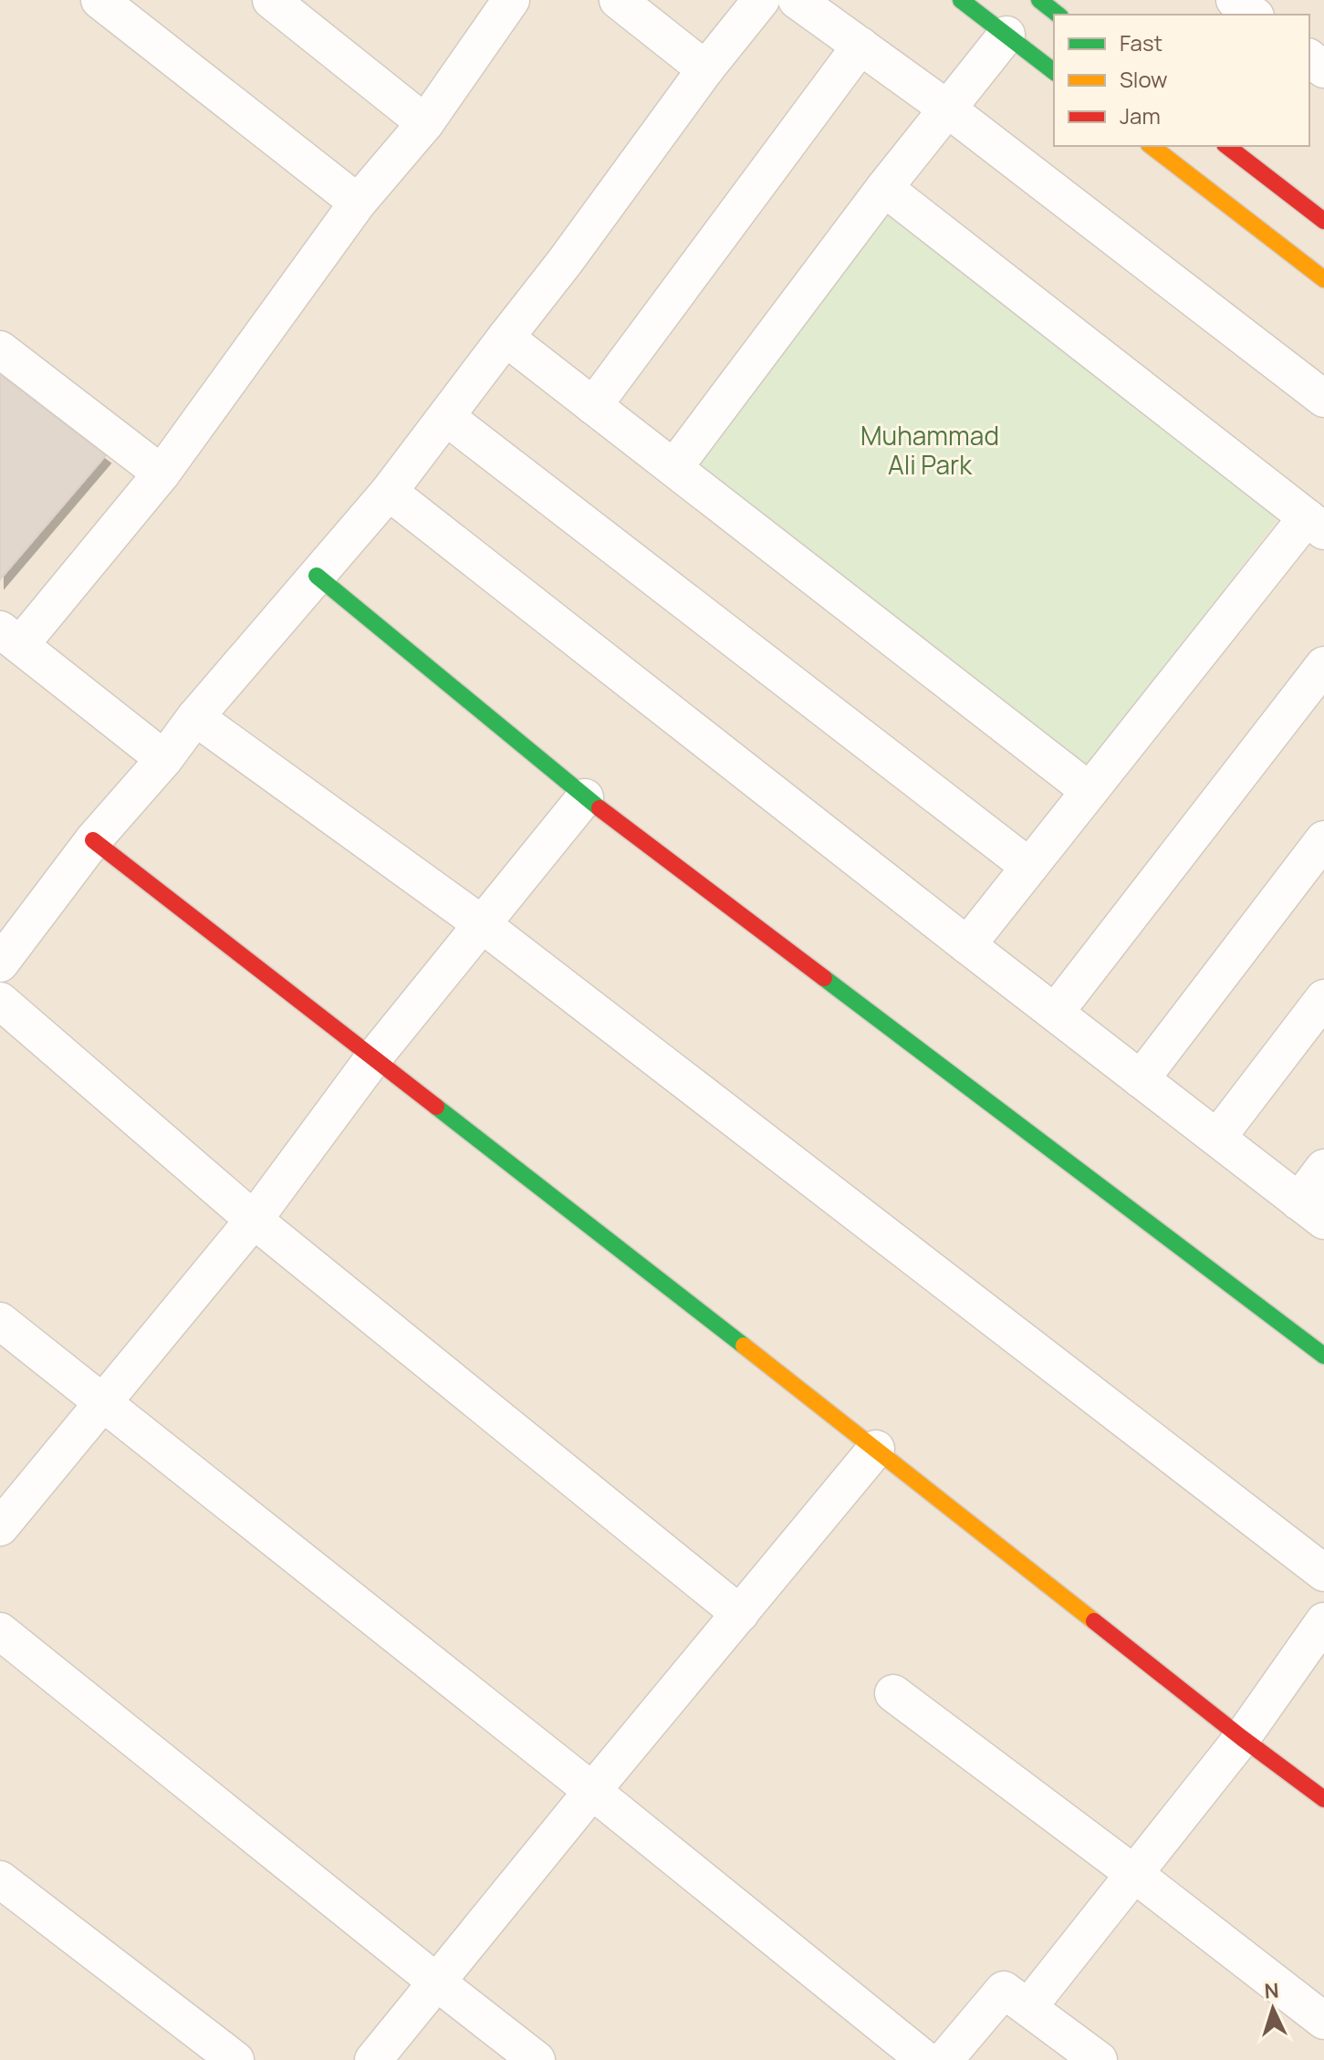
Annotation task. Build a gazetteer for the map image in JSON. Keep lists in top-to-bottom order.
{
  "parks": ["Muhammad Ali Park"],
  "legend": ["Fast", "Slow", "Jam"],
  "north": "top"
}
